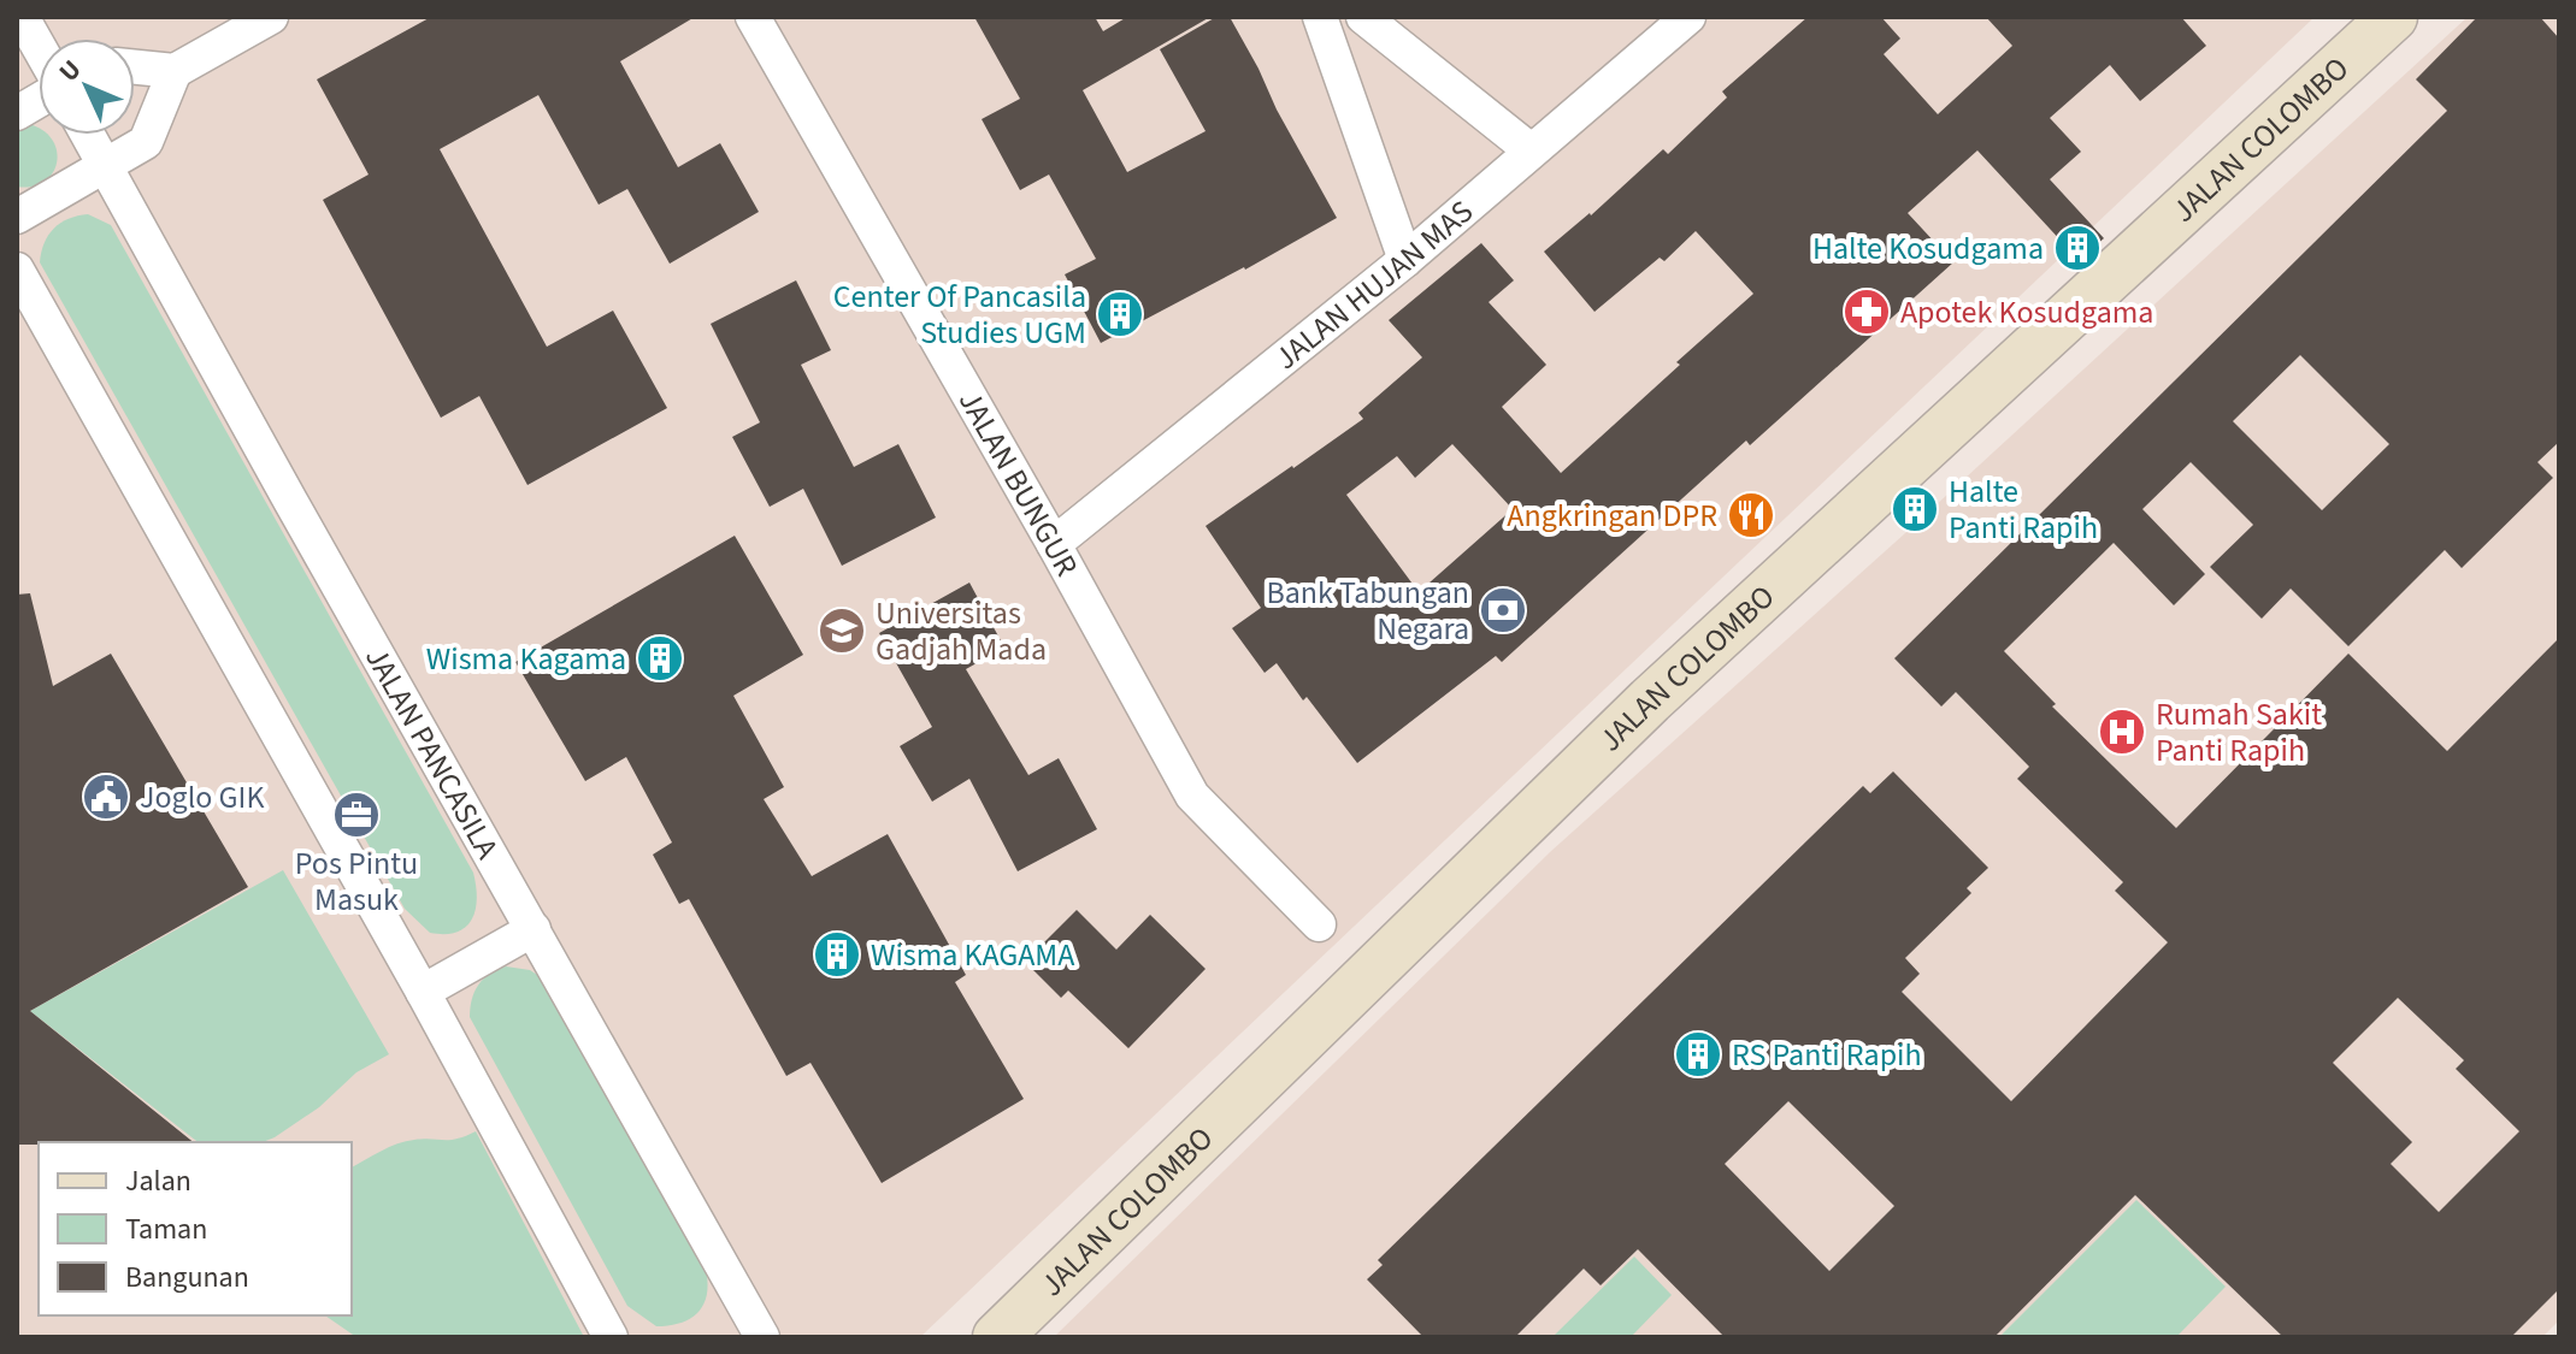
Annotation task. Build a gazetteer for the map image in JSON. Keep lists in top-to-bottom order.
{
  "streets": {
    "main road": ["JALAN COLOMBO"],
    "street": ["JALAN HUJAN MAS", "JALAN BUNGUR", "JALAN PANCASILA"]
  },
  "crossings": [
    ["JALAN HUJAN MAS", "JALAN BUNGUR"]
  ],
  "places": {
    "building": [
      "Halte Kosudgama",
      "Center Of Pancasila Studies UGM",
      "Halte Panti Rapih",
      "Wisma Kagama",
      "Wisma KAGAMA",
      "RS Panti Rapih"
    ],
    "pharmacy": ["Apotek Kosudgama"],
    "restaurant": ["Angkringan DPR"],
    "bank": ["Bank Tabungan Negara"],
    "school or university": ["Universitas Gadjah Mada"],
    "hospital": ["Rumah Sakit Panti Rapih"],
    "public building": ["Joglo GIK"],
    "office": ["Pos Pintu Masuk"]
  },
  "legend": ["Jalan", "Taman", "Bangunan"],
  "north": "top left"
}
